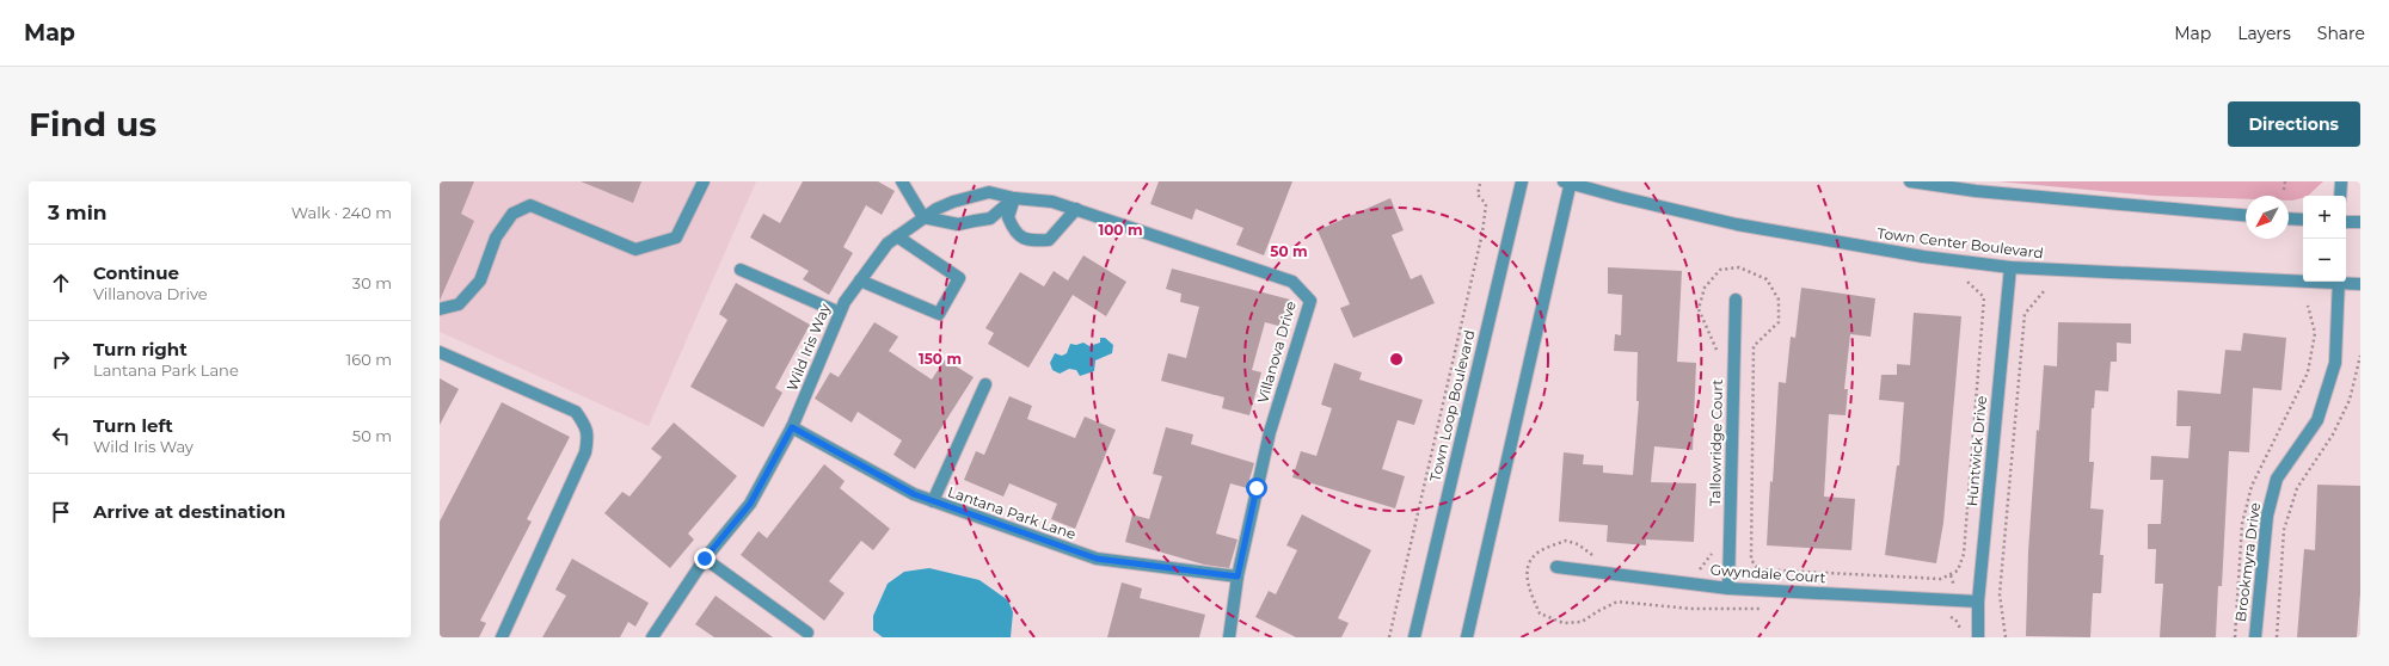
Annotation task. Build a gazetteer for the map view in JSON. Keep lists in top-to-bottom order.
{
  "streets": {
    "street": [
      "Town Center Boulevard",
      "Wild Iris Way",
      "Villanova Drive",
      "Town Loop Boulevard",
      "Tallowridge Court",
      "Huntwick Drive",
      "Lantana Park Lane",
      "Brookmyra Drive",
      "Gwyndale Court"
    ]
  },
  "crossings": [
    ["Town Center Boulevard", "Huntwick Drive"],
    ["Wild Iris Way", "Villanova Drive"],
    ["Wild Iris Way", "Lantana Park Lane"],
    ["Villanova Drive", "Lantana Park Lane"],
    ["Tallowridge Court", "Gwyndale Court"],
    ["Huntwick Drive", "Gwyndale Court"]
  ],
  "north": "bottom left",
  "page": {
    "header": "Map",
    "nav": ["Map", "Layers", "Share"],
    "buttons": "Directions",
    "title": "Find us",
    "heading": ["3 min", "Walk · 240 m"],
    "map_buttons": ["+", "−"],
    "list": [
      ["Continue", "Villanova Drive", "30 m"],
      ["Turn right", "Lantana Park Lane", "160 m"],
      ["Turn left", "Wild Iris Way", "50 m"],
      "Arrive at destination"
    ]
  },
  "rings": ["100 m", "50 m", "150 m"]
}
